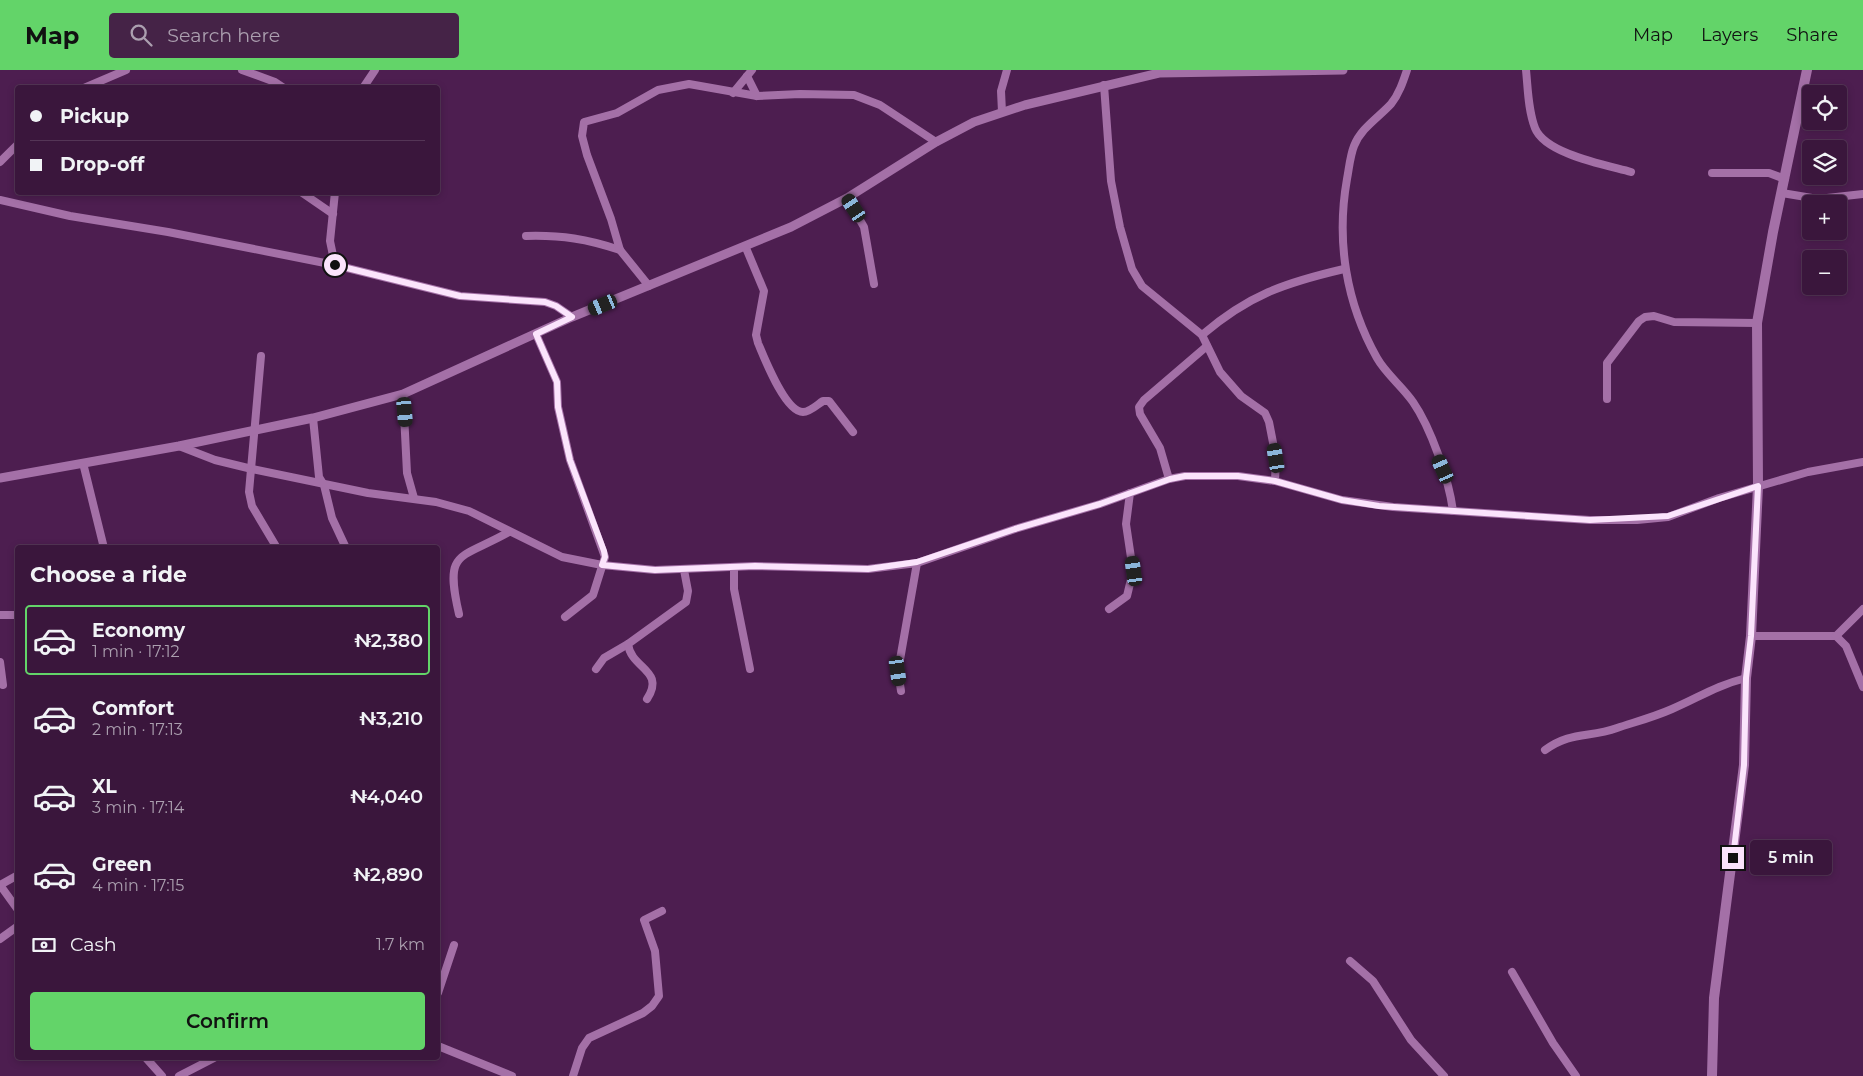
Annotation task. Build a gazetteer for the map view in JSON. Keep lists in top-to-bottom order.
{
  "page": {
    "header": "Map",
    "search": "Search here",
    "nav": ["Map", "Layers", "Share"],
    "map_buttons": ["+", "−"],
    "banner": ["Pickup", "Drop-off"],
    "heading": "Choose a ride",
    "list": [
      {
        "name": "Economy",
        "note": "1 min · 17:12",
        "value": "₦2,380"
      },
      {
        "name": "Comfort",
        "note": "2 min · 17:13",
        "value": "₦3,210"
      },
      {
        "name": "XL",
        "note": "3 min · 17:14",
        "value": "₦4,040"
      },
      {
        "name": "Green",
        "note": "4 min · 17:15",
        "value": "₦2,890"
      }
    ],
    "bubble": "5 min",
    "pay": ["Cash", "1.7 km"],
    "buttons": "Confirm"
  }
}
